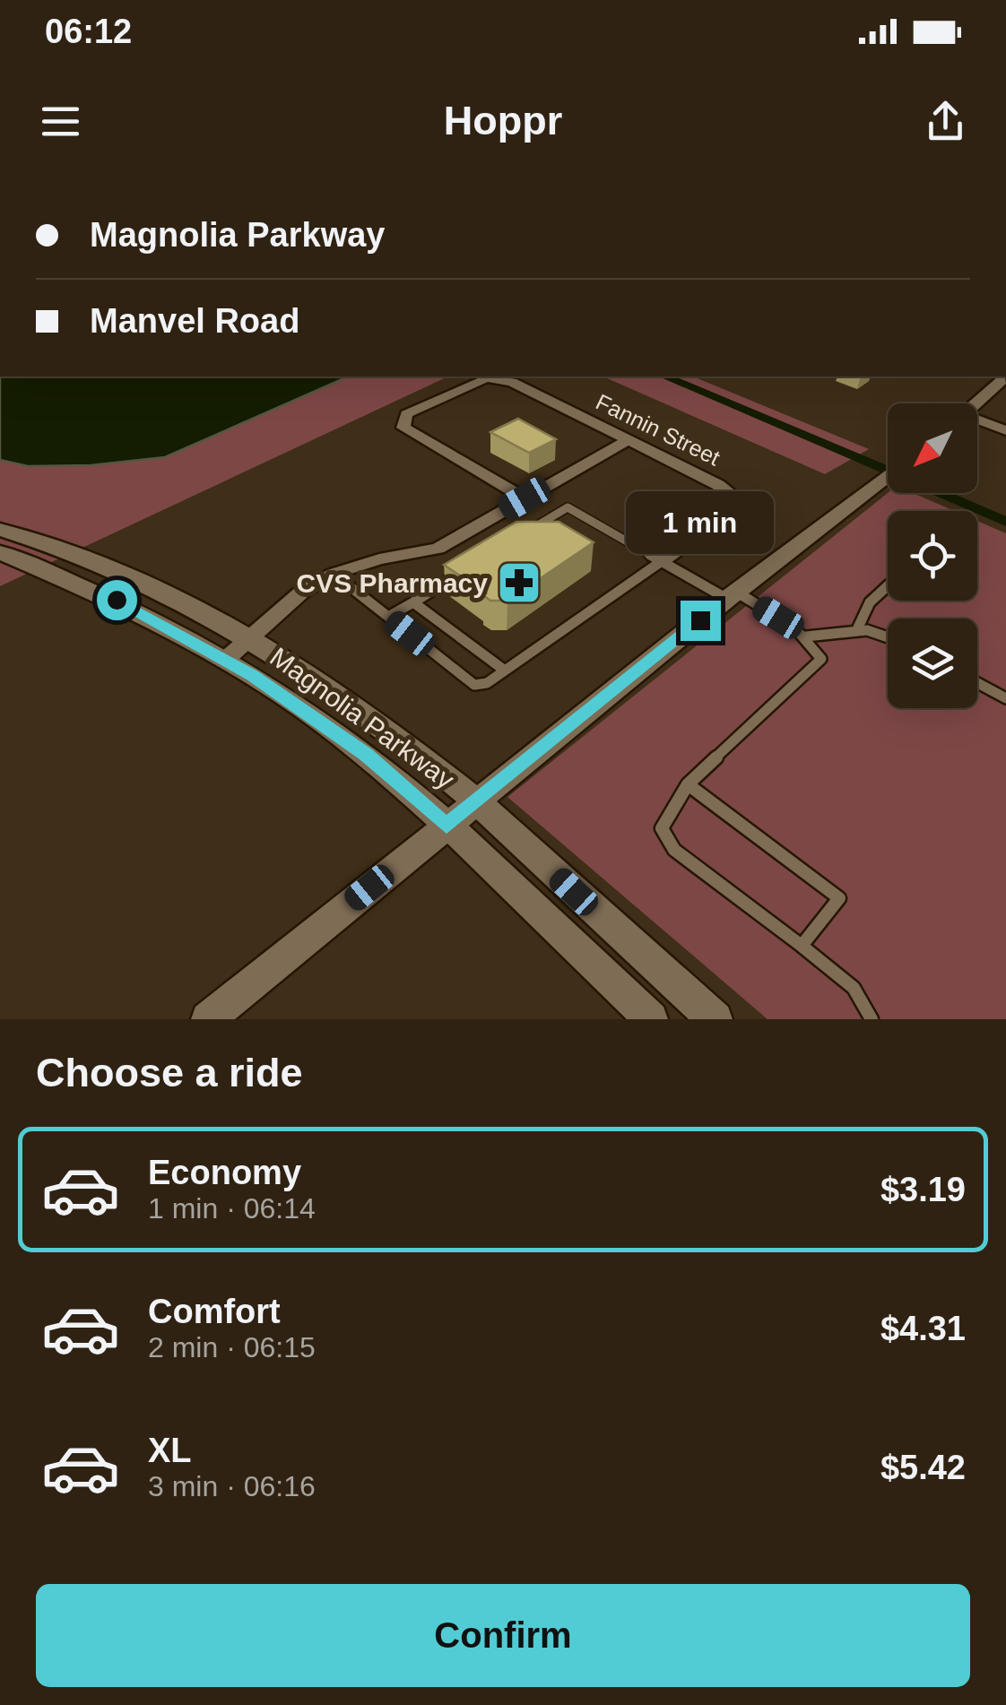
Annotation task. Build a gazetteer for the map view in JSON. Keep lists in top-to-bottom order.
{
  "streets": {
    "street": ["Fannin Street", "Magnolia Parkway"]
  },
  "places": {
    "pharmacy": ["CVS Pharmacy"]
  },
  "north": "bottom left",
  "page": {
    "status": "06:12",
    "header": "Hoppr",
    "banner": ["Magnolia Parkway", "Manvel Road"],
    "bubble": "1 min",
    "heading": "Choose a ride",
    "list": [
      {
        "name": "Economy",
        "note": "1 min · 06:14",
        "value": "$3.19"
      },
      {
        "name": "Comfort",
        "note": "2 min · 06:15",
        "value": "$4.31"
      },
      {
        "name": "XL",
        "note": "3 min · 06:16",
        "value": "$5.42"
      }
    ],
    "buttons": "Confirm"
  }
}
